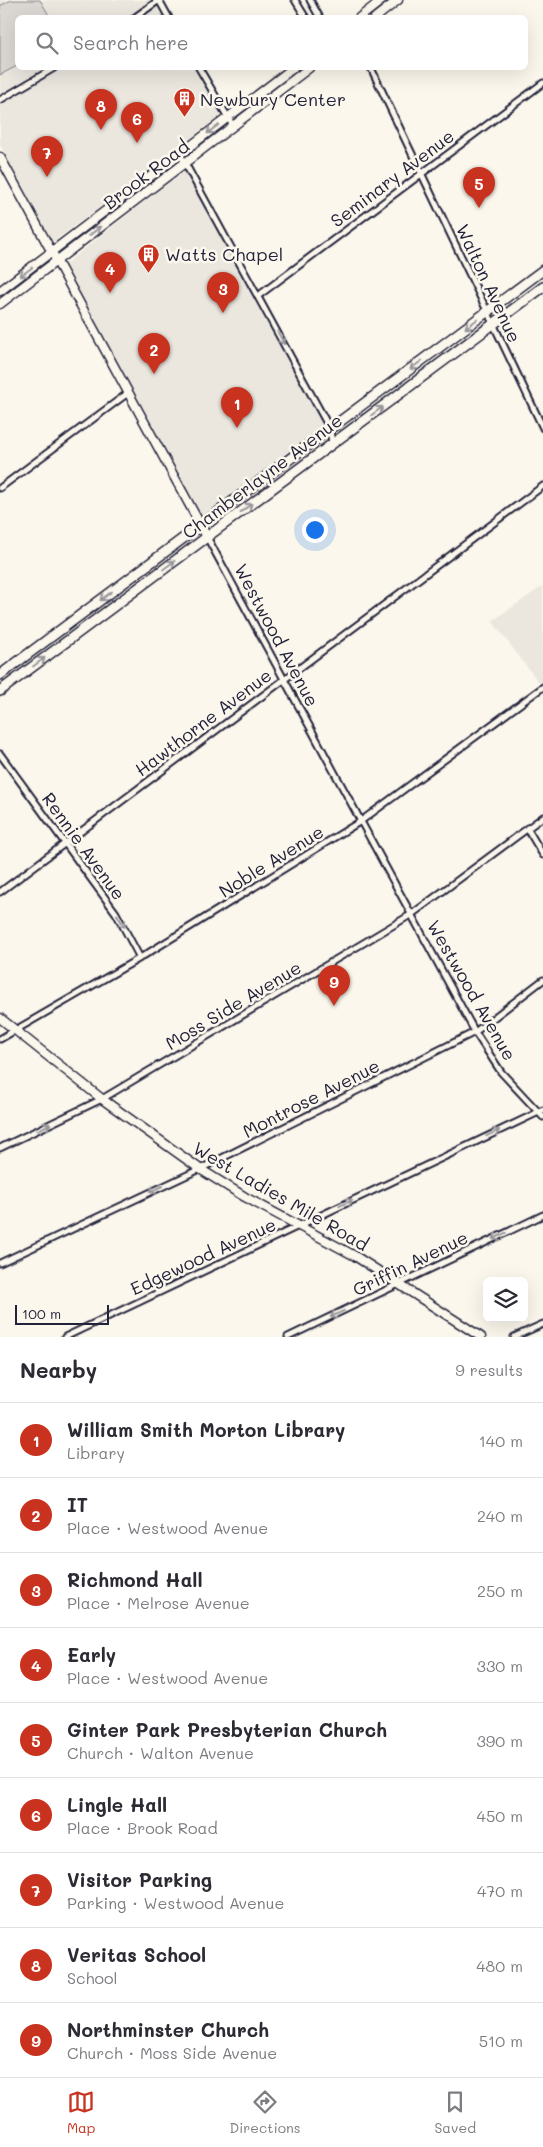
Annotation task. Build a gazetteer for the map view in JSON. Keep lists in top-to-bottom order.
{
  "streets": {
    "main road": ["Chamberlayne Avenue"],
    "street": [
      "Brook Road",
      "Seminary Avenue",
      "Walton Avenue",
      "Westwood Avenue",
      "Hawthorne Avenue",
      "Rennie Avenue",
      "Noble Avenue",
      "Moss Side Avenue",
      "Montrose Avenue",
      "West Ladies Mile Road",
      "Edgewood Avenue",
      "Griffin Avenue"
    ]
  },
  "crossings": [
    ["Brook Road", "Westwood Avenue"],
    ["Seminary Avenue", "Walton Avenue"],
    ["Walton Avenue", "Chamberlayne Avenue"],
    ["Chamberlayne Avenue", "Westwood Avenue"],
    ["Westwood Avenue", "Hawthorne Avenue"],
    ["Westwood Avenue", "Noble Avenue"],
    ["Westwood Avenue", "Moss Side Avenue"],
    ["Westwood Avenue", "Montrose Avenue"],
    ["Westwood Avenue", "Edgewood Avenue"],
    ["Hawthorne Avenue", "Rennie Avenue"],
    ["Rennie Avenue", "Noble Avenue"],
    ["Noble Avenue", "West Ladies Mile Road"],
    ["Moss Side Avenue", "West Ladies Mile Road"],
    ["Montrose Avenue", "West Ladies Mile Road"],
    ["West Ladies Mile Road", "Edgewood Avenue"],
    ["West Ladies Mile Road", "Griffin Avenue"]
  ],
  "one_way": [
    "Rennie Avenue",
    "Montrose Avenue",
    "Edgewood Avenue",
    "Griffin Avenue"
  ],
  "places": {
    "building": ["Newbury Center", "Watts Chapel"]
  },
  "scale_bar": "100 m",
  "page": {
    "search": "Search here",
    "pins": [
      "8",
      "6",
      "7",
      "5",
      "4",
      "3",
      "2",
      "1",
      "9"
    ],
    "scale": "100 m",
    "heading": ["Nearby", "9 results"],
    "list": [
      {
        "mark": "1",
        "name": "William Smith Morton Library",
        "note": "Library",
        "value": "140 m"
      },
      {
        "mark": "2",
        "name": "IT",
        "note": "Place · Westwood Avenue",
        "value": "240 m"
      },
      {
        "mark": "3",
        "name": "Richmond Hall",
        "note": "Place · Melrose Avenue",
        "value": "250 m"
      },
      {
        "mark": "4",
        "name": "Early",
        "note": "Place · Westwood Avenue",
        "value": "330 m"
      },
      {
        "mark": "5",
        "name": "Ginter Park Presbyterian Church",
        "note": "Church · Walton Avenue",
        "value": "390 m"
      },
      {
        "mark": "6",
        "name": "Lingle Hall",
        "note": "Place · Brook Road",
        "value": "450 m"
      },
      {
        "mark": "7",
        "name": "Visitor Parking",
        "note": "Parking · Westwood Avenue",
        "value": "470 m"
      },
      {
        "mark": "8",
        "name": "Veritas School",
        "note": "School",
        "value": "480 m"
      },
      {
        "mark": "9",
        "name": "Northminster Church",
        "note": "Church · Moss Side Avenue",
        "value": "510 m"
      }
    ],
    "nav": ["Map", "Directions", "Saved"]
  }
}
